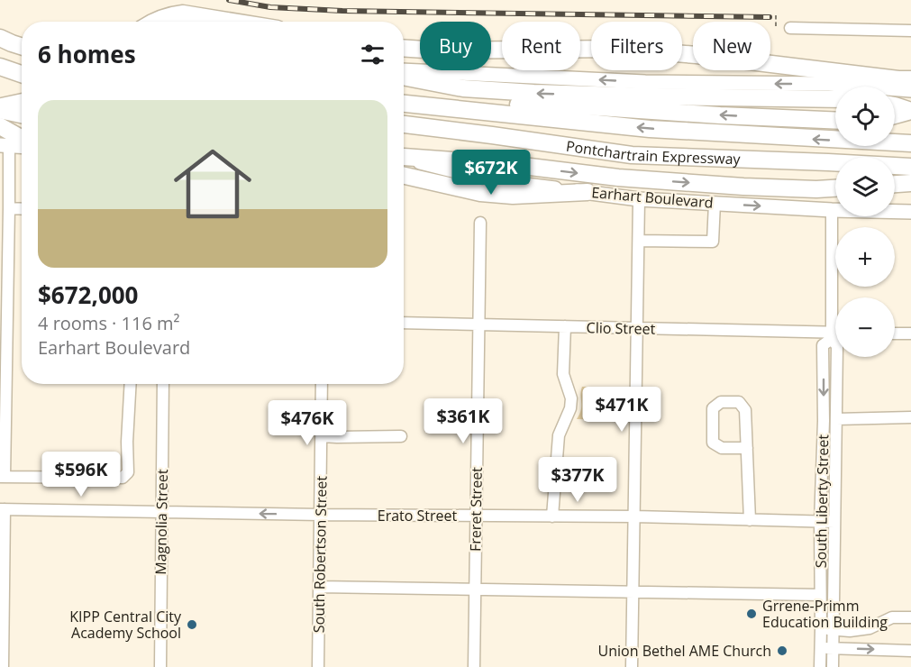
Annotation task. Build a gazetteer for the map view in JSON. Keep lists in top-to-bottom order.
{
  "streets": {
    "highway": ["Pontchartrain Expressway"],
    "main road": ["Earhart Boulevard"],
    "street": [
      "Clio Street",
      "South Liberty Street",
      "Freret Street",
      "Erato Street",
      "Magnolia Street",
      "South Robertson Street"
    ]
  },
  "crossings": [
    ["Earhart Boulevard", "South Liberty Street"],
    ["Clio Street", "South Liberty Street"],
    ["Clio Street", "Freret Street"],
    ["South Liberty Street", "Erato Street"],
    ["Freret Street", "Erato Street"],
    ["Erato Street", "Magnolia Street"],
    ["Erato Street", "South Robertson Street"]
  ],
  "places": ["Grrene-Primm Education Building", "KIPP Central City Academy School", "Union Bethel AME Church"],
  "page": {
    "chip": [
      "Buy",
      "Rent",
      "Filters",
      "New"
    ],
    "heading": "6 homes",
    "map_buttons": ["+", "−"],
    "list": [
      {
        "name": "$672,000",
        "note": "4 rooms · 116 m² · Earhart Boulevard"
      }
    ],
    "price": [
      "$672K",
      "$471K",
      "$361K",
      "$476K",
      "$596K",
      "$377K"
    ]
  }
}
